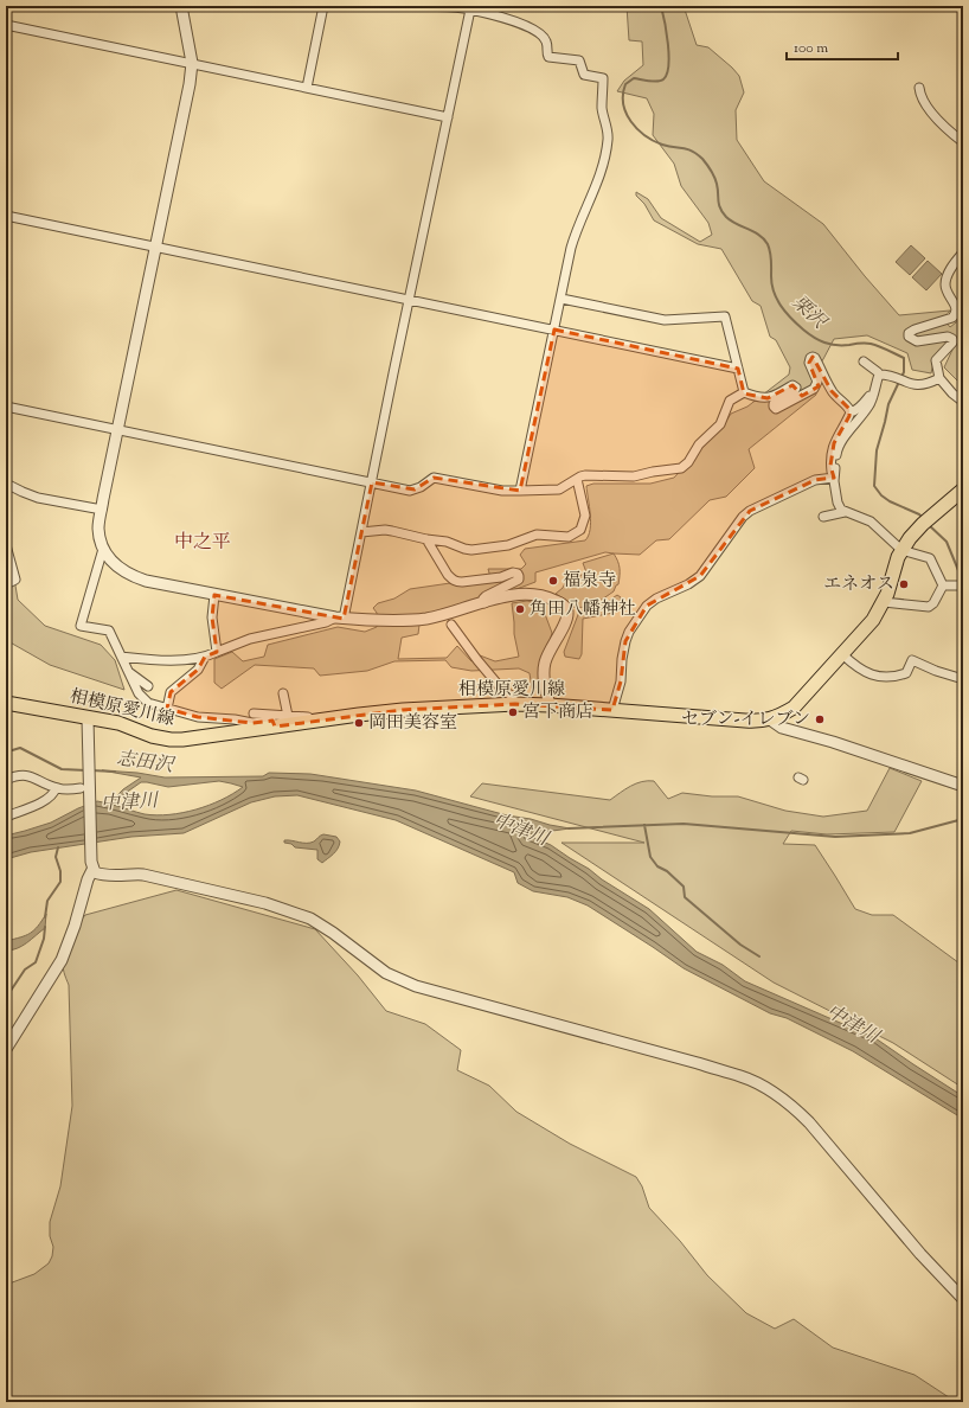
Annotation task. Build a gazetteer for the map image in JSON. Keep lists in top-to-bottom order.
{
  "streets": {
    "main road": ["相模原愛川線"]
  },
  "districts": ["中之平"],
  "water": ["栗沢", "志田沢", "中津川"],
  "places": [
    "福泉寺",
    "エネオス",
    "角田八幡神社",
    "宮下商店",
    "セブン-イレブン",
    "岡田美容室"
  ],
  "scale_bar": "100 m"
}
